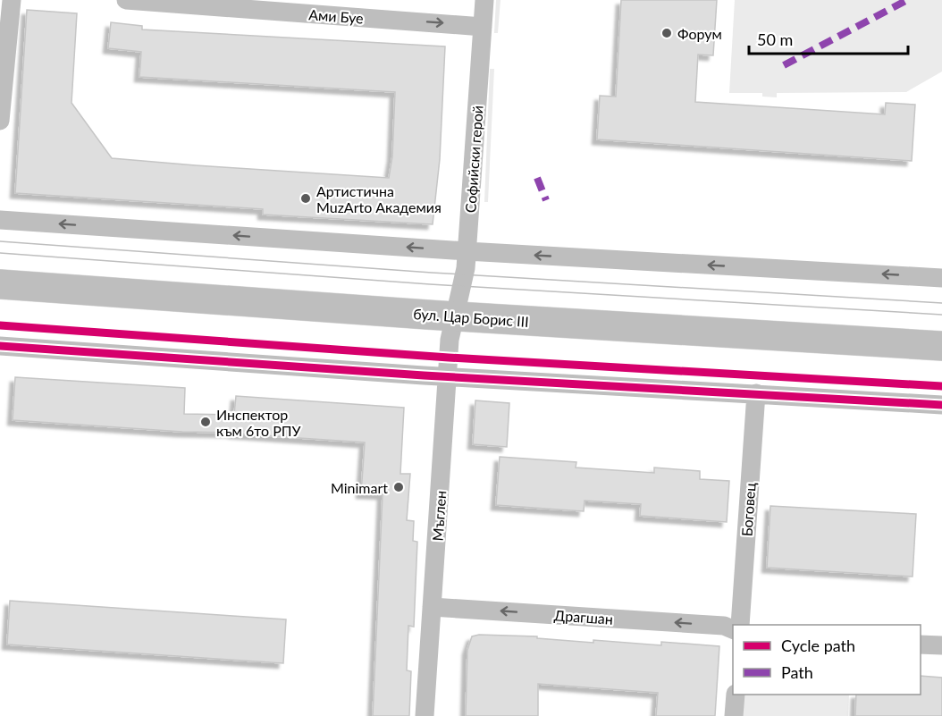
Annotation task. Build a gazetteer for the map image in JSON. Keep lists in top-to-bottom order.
{
  "streets": {
    "main road": ["бул. Цар Борис III"],
    "street": [
      "Ами Буе",
      "Софийски герой",
      "Боговец",
      "Мъглен",
      "Драгшан"
    ]
  },
  "crossings": [
    ["Ами Буе", "Софийски герой"],
    ["Софийски герой", "бул. Цар Борис III"],
    ["Софийски герой", "Мъглен"],
    ["бул. Цар Борис III", "Мъглен"],
    ["Мъглен", "Драгшан"]
  ],
  "one_way": ["Ами Буе", "Драгшан"],
  "places": [
    "Форум",
    "Артистична MuzArto Академия",
    "Инспектор към 6то РПУ",
    "Minimart"
  ],
  "legend": ["Cycle path", "Path"],
  "scale_bar": "50 m"
}
